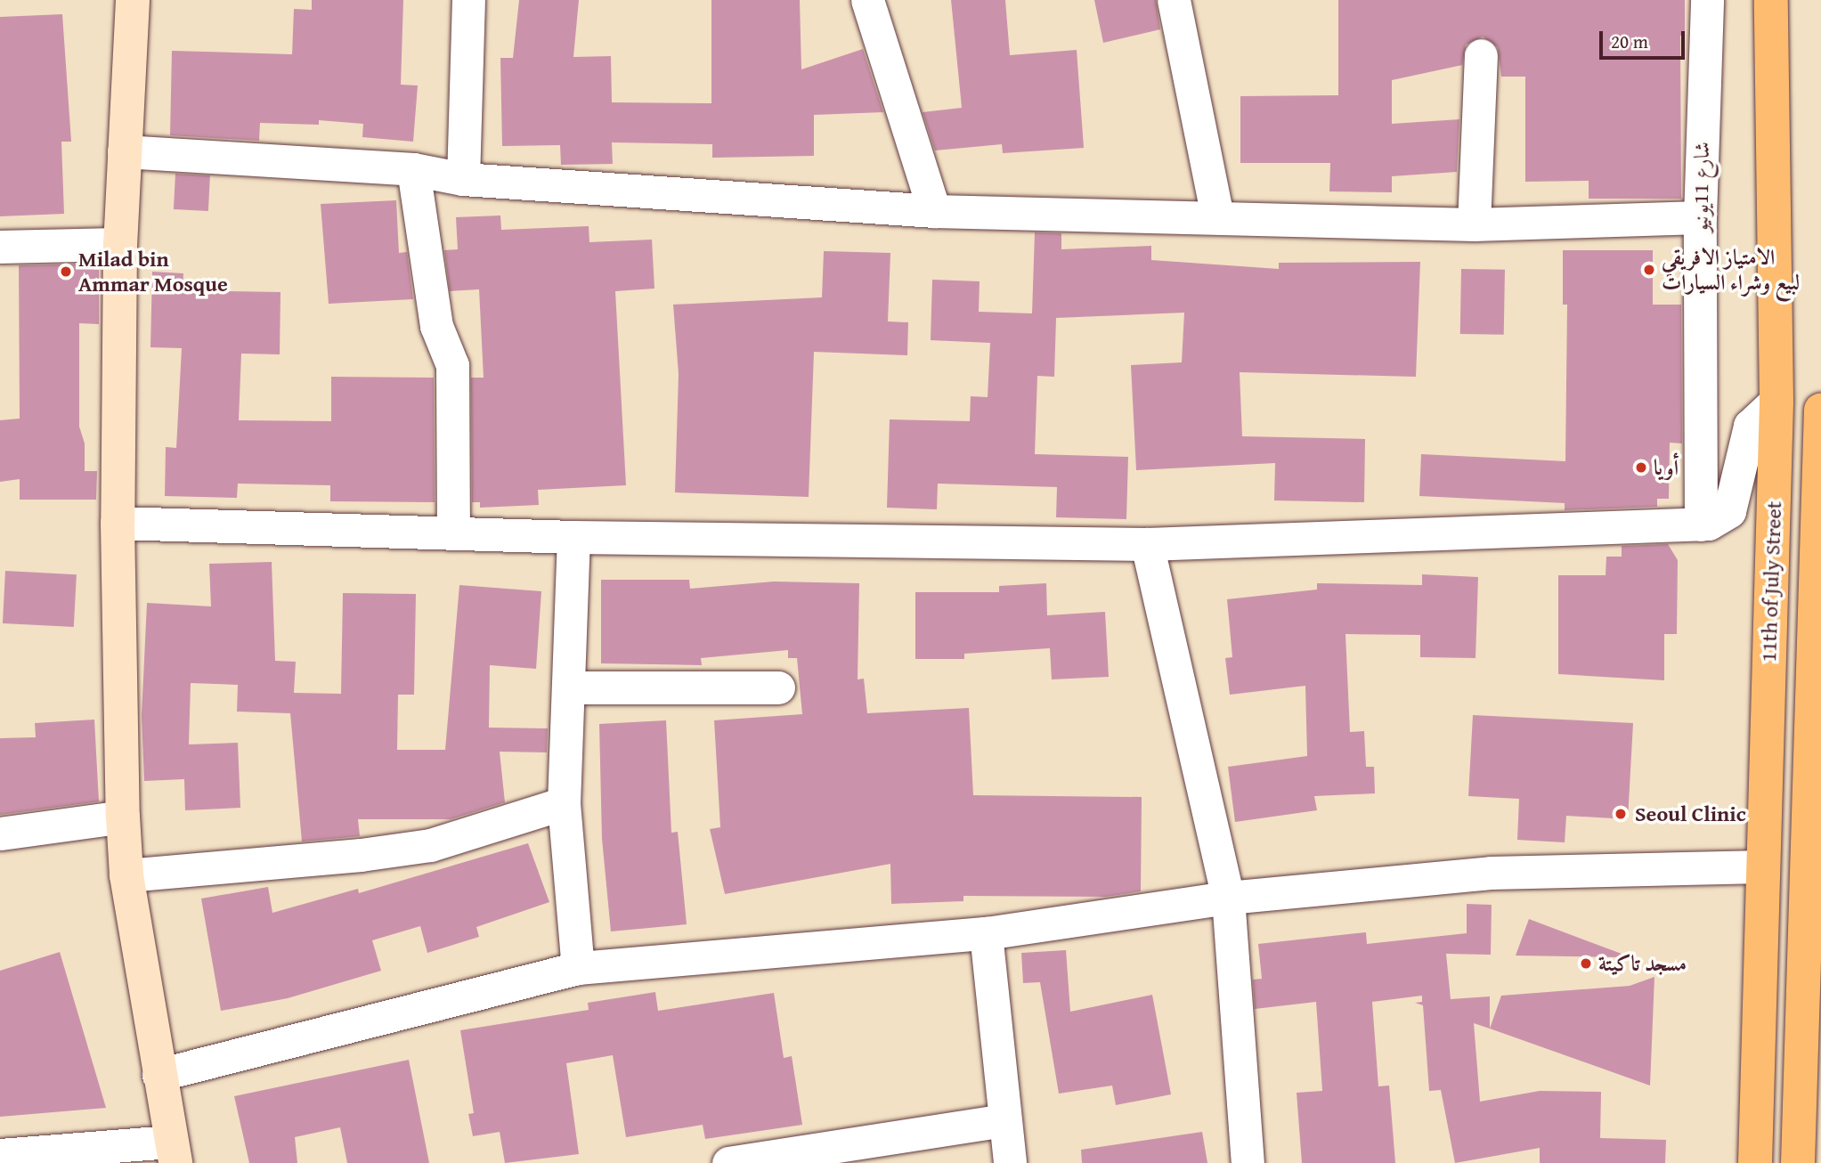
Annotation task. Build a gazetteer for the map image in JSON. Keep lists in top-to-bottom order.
{
  "streets": {
    "highway": ["11th of July Street"],
    "street": ["شارع 11يونيو"]
  },
  "places": [
    "الامتياز الافريقي لبيع وشراء السيارات",
    "Milad bin Ammar Mosque",
    "أويا",
    "Seoul Clinic",
    "مسجد تاكيتة"
  ],
  "scale_bar": "20 m"
}
